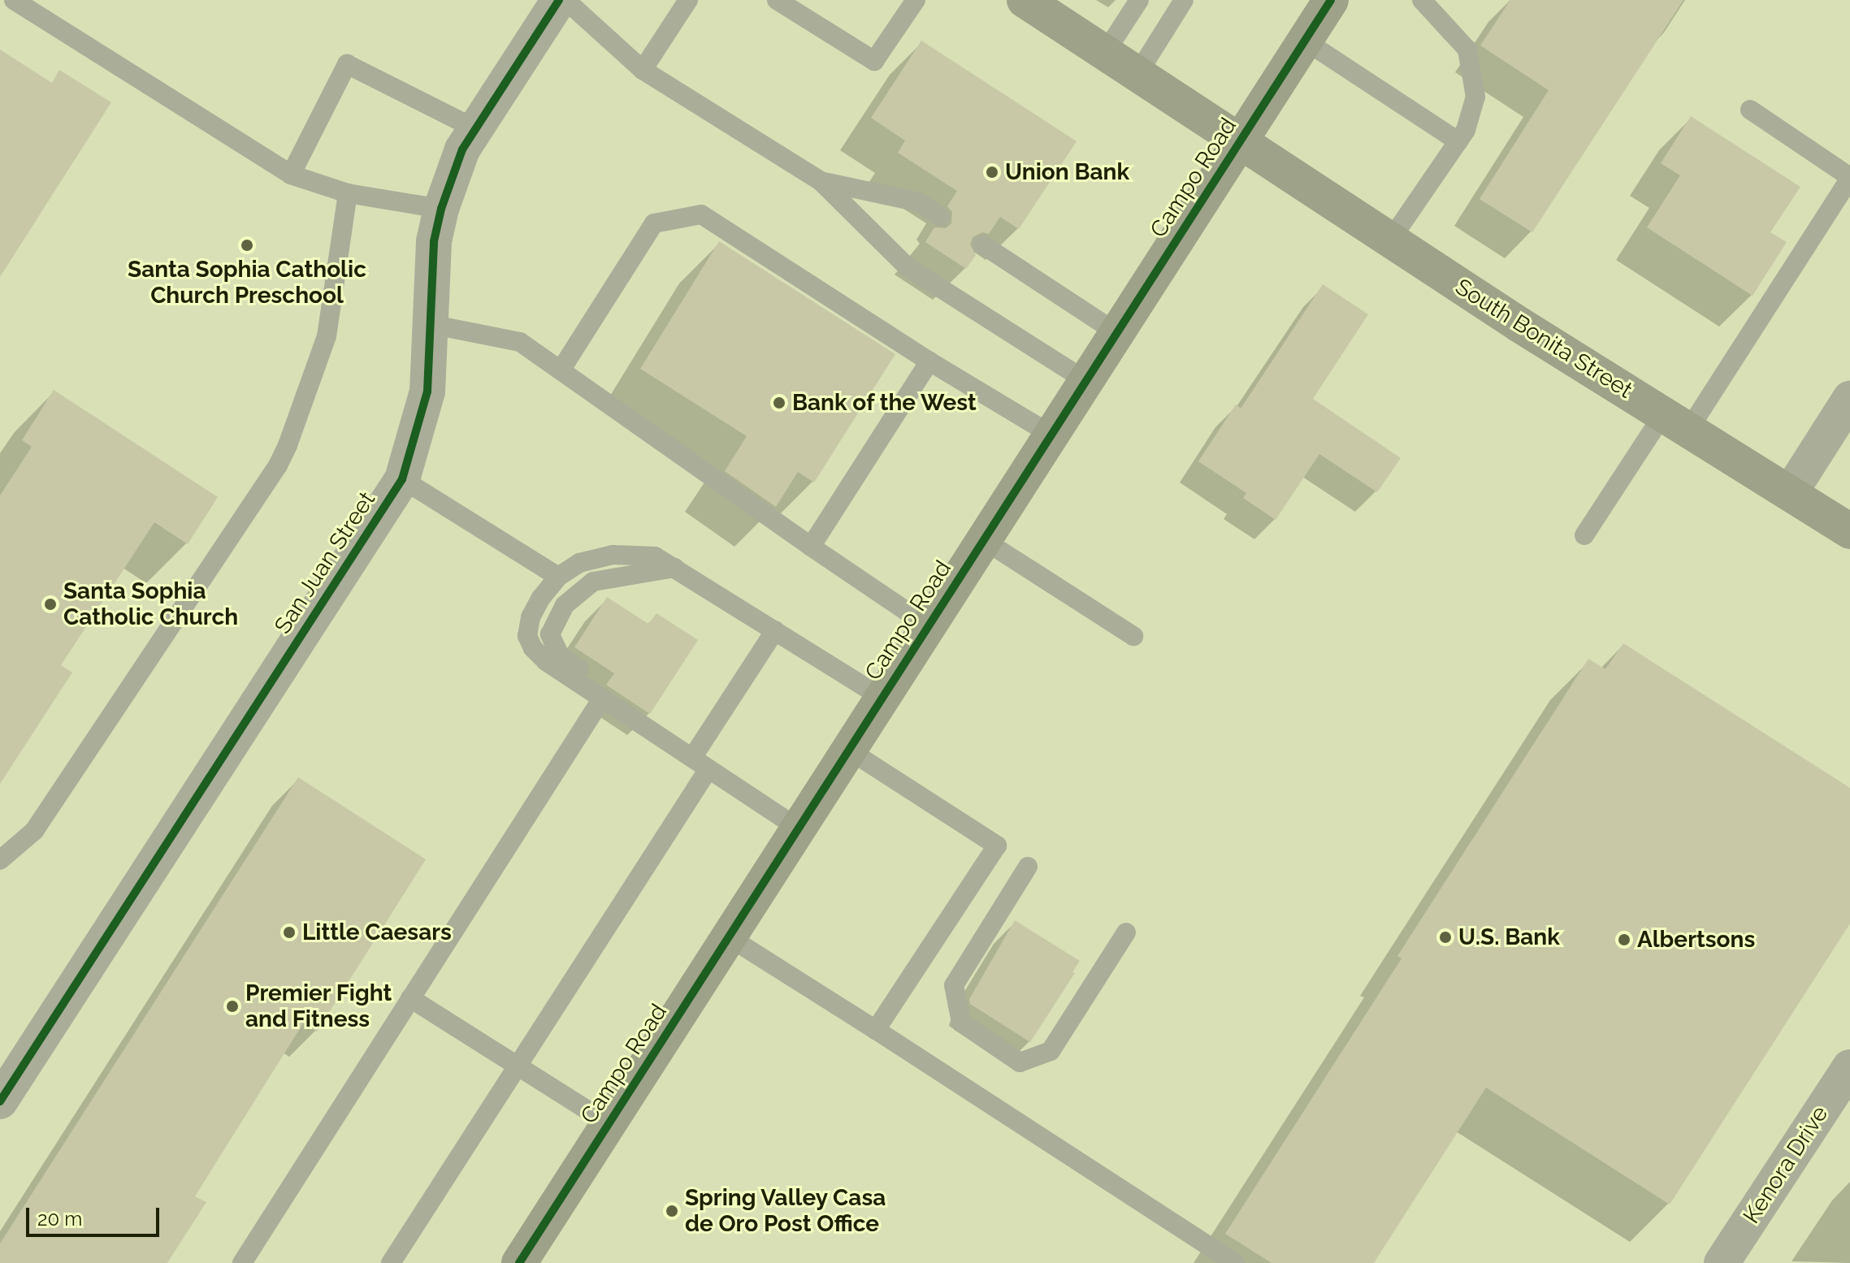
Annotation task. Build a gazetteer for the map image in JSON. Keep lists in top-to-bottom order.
{
  "streets": {
    "main road": ["Campo Road", "South Bonita Street"],
    "street": ["San Juan Street", "Kenora Drive"]
  },
  "crossings": [
    ["Campo Road", "South Bonita Street"]
  ],
  "places": [
    "Union Bank",
    "Santa Sophia Catholic Church Preschool",
    "Bank of the West",
    "Santa Sophia Catholic Church",
    "Little Caesars",
    "U.S. Bank",
    "Albertsons",
    "Premier Fight and Fitness",
    "Spring Valley Casa de Oro Post Office"
  ],
  "scale_bar": "20 m"
}
